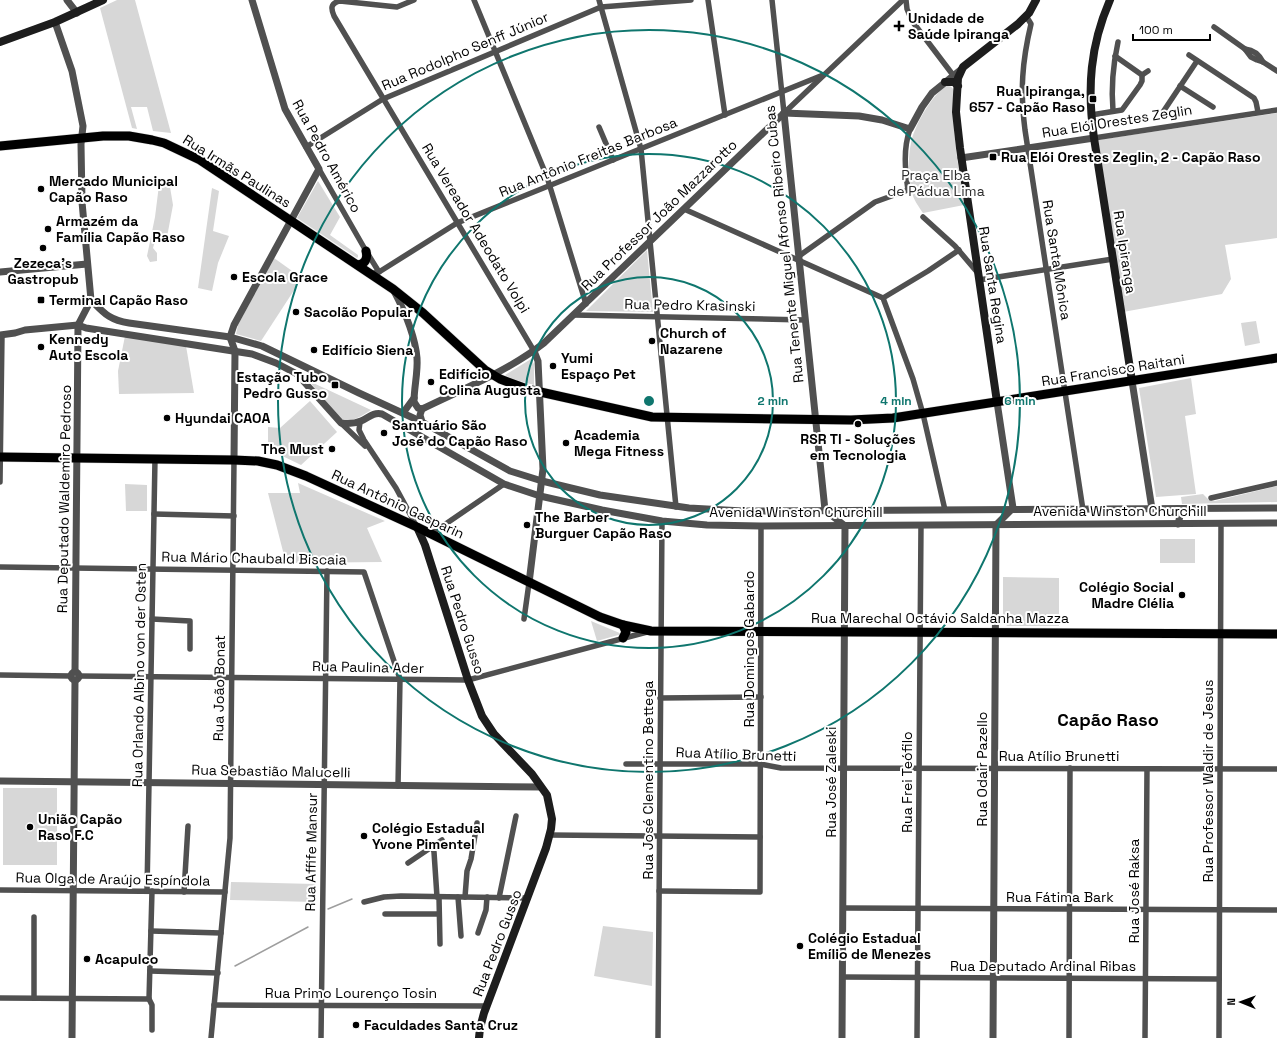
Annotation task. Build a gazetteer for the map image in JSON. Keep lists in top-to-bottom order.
{
  "streets": {
    "main road": [
      "Rua Irmãs Paulinas",
      "Rua Ipiranga",
      "Rua Santa Regina",
      "Rua Francisco Raitani",
      "Rua Antônio Gasparin",
      "Rua Marechal Octávio Saldanha Mazza",
      "Rua Pedro Gusso"
    ],
    "street": [
      "Rua Rodolpho Senff Júnior",
      "Rua Elói Orestes Zeglin",
      "Rua Pedro Américo",
      "Rua Antônio Freitas Barbosa",
      "Rua Professor João Mazzarotto",
      "Rua Vereador Adeodato Volpi",
      "Rua Tenente Miguel Afonso Ribeiro Cubas",
      "Rua Santa Mônica",
      "Rua Pedro Krasinski",
      "Rua Deputado Waldemiro Pedroso",
      "Avenida Winston Churchill",
      "Rua Mário Chaubald Biscaia",
      "Rua Domingos Gabardo",
      "Rua Paulina Ader",
      "Rua Orlando Albino von der Osten",
      "Rua João Bonat",
      "Rua Atílio Brunetti",
      "Rua Odair Pazello",
      "Rua Sebastião Malucelli",
      "Rua José Clementino Bettega",
      "Rua Professor Waldir de Jesus",
      "Rua José Zaleski",
      "Rua Frei Teófilo",
      "Rua Affife Mansur",
      "Rua Olga de Araújo Espíndola",
      "Rua José Raksa",
      "Rua Fátima Bark",
      "Rua Deputado Ardinal Ribas",
      "Rua Primo Lourenço Tosin"
    ]
  },
  "crossings": [
    ["Rua Rodolpho Senff Júnior", "Rua Pedro Américo"],
    ["Rua Rodolpho Senff Júnior", "Rua Vereador Adeodato Volpi"],
    ["Rua Elói Orestes Zeglin", "Rua Ipiranga"],
    ["Rua Elói Orestes Zeglin", "Rua Santa Mônica"],
    ["Rua Elói Orestes Zeglin", "Rua Santa Regina"],
    ["Rua Pedro Américo", "Rua Antônio Freitas Barbosa"],
    ["Rua Antônio Freitas Barbosa", "Rua Irmãs Paulinas"],
    ["Rua Antônio Freitas Barbosa", "Rua Professor João Mazzarotto"],
    ["Rua Antônio Freitas Barbosa", "Rua Vereador Adeodato Volpi"],
    ["Rua Antônio Freitas Barbosa", "Rua Tenente Miguel Afonso Ribeiro Cubas"],
    ["Rua Irmãs Paulinas", "Rua Francisco Raitani"],
    ["Rua Professor João Mazzarotto", "Rua Vereador Adeodato Volpi"],
    ["Rua Professor João Mazzarotto", "Rua Tenente Miguel Afonso Ribeiro Cubas"],
    ["Rua Professor João Mazzarotto", "Rua Pedro Krasinski"],
    ["Rua Professor João Mazzarotto", "Rua Francisco Raitani"],
    ["Rua Vereador Adeodato Volpi", "Rua Francisco Raitani"],
    ["Rua Vereador Adeodato Volpi", "Rua Antônio Gasparin"],
    ["Rua Vereador Adeodato Volpi", "Avenida Winston Churchill"],
    ["Rua Tenente Miguel Afonso Ribeiro Cubas", "Rua Pedro Krasinski"],
    ["Rua Tenente Miguel Afonso Ribeiro Cubas", "Rua Francisco Raitani"],
    ["Rua Tenente Miguel Afonso Ribeiro Cubas", "Avenida Winston Churchill"],
    ["Rua Ipiranga", "Rua Francisco Raitani"],
    ["Rua Ipiranga", "Avenida Winston Churchill"],
    ["Rua Santa Mônica", "Rua Francisco Raitani"],
    ["Rua Santa Mônica", "Avenida Winston Churchill"],
    ["Rua Santa Regina", "Rua Francisco Raitani"],
    ["Rua Santa Regina", "Avenida Winston Churchill"],
    ["Rua Deputado Waldemiro Pedroso", "Rua Antônio Gasparin"],
    ["Rua Deputado Waldemiro Pedroso", "Rua Mário Chaubald Biscaia"],
    ["Rua Deputado Waldemiro Pedroso", "Rua Paulina Ader"],
    ["Rua Deputado Waldemiro Pedroso", "Rua Sebastião Malucelli"],
    ["Rua Deputado Waldemiro Pedroso", "Rua Olga de Araújo Espíndola"],
    ["Rua Antônio Gasparin", "Rua Marechal Octávio Saldanha Mazza"],
    ["Rua Antônio Gasparin", "Rua Pedro Gusso"],
    ["Rua Antônio Gasparin", "Rua Paulina Ader"],
    ["Rua Antônio Gasparin", "Rua Orlando Albino von der Osten"],
    ["Rua Antônio Gasparin", "Rua João Bonat"],
    ["Rua Antônio Gasparin", "Rua José Clementino Bettega"],
    ["Avenida Winston Churchill", "Rua Pedro Gusso"],
    ["Avenida Winston Churchill", "Rua Domingos Gabardo"],
    ["Avenida Winston Churchill", "Rua João Bonat"],
    ["Avenida Winston Churchill", "Rua Odair Pazello"],
    ["Avenida Winston Churchill", "Rua José Clementino Bettega"],
    ["Avenida Winston Churchill", "Rua Professor Waldir de Jesus"],
    ["Avenida Winston Churchill", "Rua José Zaleski"],
    ["Avenida Winston Churchill", "Rua Frei Teófilo"],
    ["Rua Mário Chaubald Biscaia", "Rua Paulina Ader"],
    ["Rua Mário Chaubald Biscaia", "Rua Orlando Albino von der Osten"],
    ["Rua Mário Chaubald Biscaia", "Rua João Bonat"],
    ["Rua Mário Chaubald Biscaia", "Rua Affife Mansur"],
    ["Rua Marechal Octávio Saldanha Mazza", "Rua Domingos Gabardo"],
    ["Rua Marechal Octávio Saldanha Mazza", "Rua Paulina Ader"],
    ["Rua Marechal Octávio Saldanha Mazza", "Rua Odair Pazello"],
    ["Rua Marechal Octávio Saldanha Mazza", "Rua José Clementino Bettega"],
    ["Rua Marechal Octávio Saldanha Mazza", "Rua Professor Waldir de Jesus"],
    ["Rua Marechal Octávio Saldanha Mazza", "Rua José Zaleski"],
    ["Rua Marechal Octávio Saldanha Mazza", "Rua Frei Teófilo"],
    ["Rua Pedro Gusso", "Rua Paulina Ader"],
    ["Rua Pedro Gusso", "Rua João Bonat"],
    ["Rua Pedro Gusso", "Rua Sebastião Malucelli"],
    ["Rua Pedro Gusso", "Rua Primo Lourenço Tosin"],
    ["Rua Domingos Gabardo", "Rua Atílio Brunetti"],
    ["Rua Domingos Gabardo", "Rua José Clementino Bettega"],
    ["Rua Paulina Ader", "Rua Orlando Albino von der Osten"],
    ["Rua Paulina Ader", "Rua João Bonat"],
    ["Rua Paulina Ader", "Rua José Clementino Bettega"],
    ["Rua Paulina Ader", "Rua Affife Mansur"],
    ["Rua Orlando Albino von der Osten", "Rua Sebastião Malucelli"],
    ["Rua Orlando Albino von der Osten", "Rua Olga de Araújo Espíndola"],
    ["Rua João Bonat", "Rua Sebastião Malucelli"],
    ["Rua João Bonat", "Rua Olga de Araújo Espíndola"],
    ["Rua João Bonat", "Rua Primo Lourenço Tosin"],
    ["Rua Atílio Brunetti", "Rua Odair Pazello"],
    ["Rua Atílio Brunetti", "Rua José Clementino Bettega"],
    ["Rua Atílio Brunetti", "Rua Professor Waldir de Jesus"],
    ["Rua Atílio Brunetti", "Rua José Zaleski"],
    ["Rua Atílio Brunetti", "Rua Frei Teófilo"],
    ["Rua Atílio Brunetti", "Rua José Raksa"],
    ["Rua Odair Pazello", "Rua Fátima Bark"],
    ["Rua Odair Pazello", "Rua Deputado Ardinal Ribas"],
    ["Rua Sebastião Malucelli", "Rua Affife Mansur"],
    ["Rua Professor Waldir de Jesus", "Rua Fátima Bark"],
    ["Rua Professor Waldir de Jesus", "Rua Deputado Ardinal Ribas"],
    ["Rua José Zaleski", "Rua Fátima Bark"],
    ["Rua José Zaleski", "Rua Deputado Ardinal Ribas"],
    ["Rua Frei Teófilo", "Rua Fátima Bark"],
    ["Rua Frei Teófilo", "Rua Deputado Ardinal Ribas"],
    ["Rua Affife Mansur", "Rua Primo Lourenço Tosin"],
    ["Rua José Raksa", "Rua Fátima Bark"],
    ["Rua José Raksa", "Rua Deputado Ardinal Ribas"]
  ],
  "districts": ["Capão Raso"],
  "parks": ["Praça Elba de Pádua Lima"],
  "places": {
    "health": ["Unidade de Saúde Ipiranga"],
    "transit": [
      "Rua Ipiranga, 657 - Capão Raso",
      "Rua Elói Orestes Zeglin, 2 - Capão Raso",
      "Terminal Capão Raso",
      "Estação Tubo Pedro Gusso"
    ],
    "other": [
      "Mercado Municipal Capão Raso",
      "Armazém da Família Capão Raso",
      "Zezeca's Gastropub",
      "Escola Grace",
      "Sacolão Popular",
      "Church of Nazarene",
      "Kennedy Auto Escola",
      "Edifício Siena",
      "Yumi Espaço Pet",
      "Edifício Colina Augusta",
      "Hyundai CAOA",
      "RSR TI - Soluções em Tecnologia",
      "Santuário São José do Capão Raso",
      "Academia Mega Fitness",
      "The Must",
      "The Barber Burguer Capão Raso",
      "Colégio Social Madre Clélia",
      "União Capão Raso F.C",
      "Colégio Estadual Yvone Pimentel",
      "Colégio Estadual Emílio de Menezes",
      "Acapulco",
      "Faculdades Santa Cruz"
    ]
  },
  "scale_bar": "100 m",
  "north": "left",
  "rings": ["2 min", "4 min", "6 min"]
}
